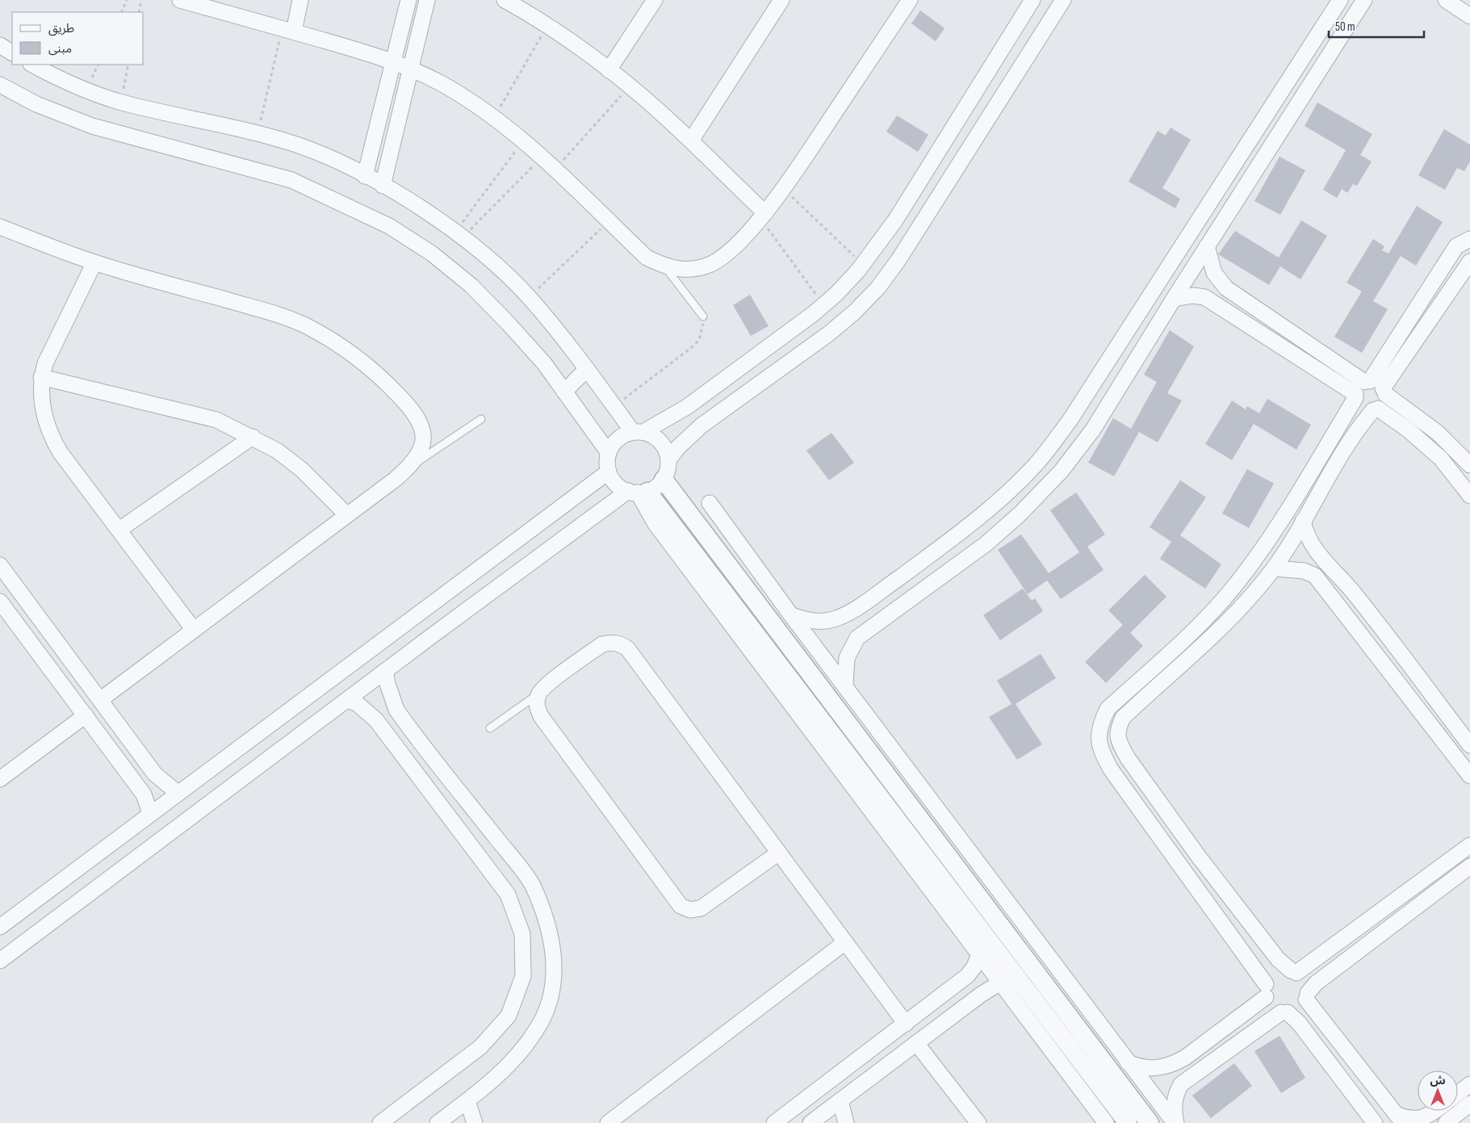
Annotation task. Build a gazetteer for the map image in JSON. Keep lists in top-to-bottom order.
{
  "legend": ["طريق", "مبنى"],
  "scale_bar": "50 m",
  "north": "top"
}
